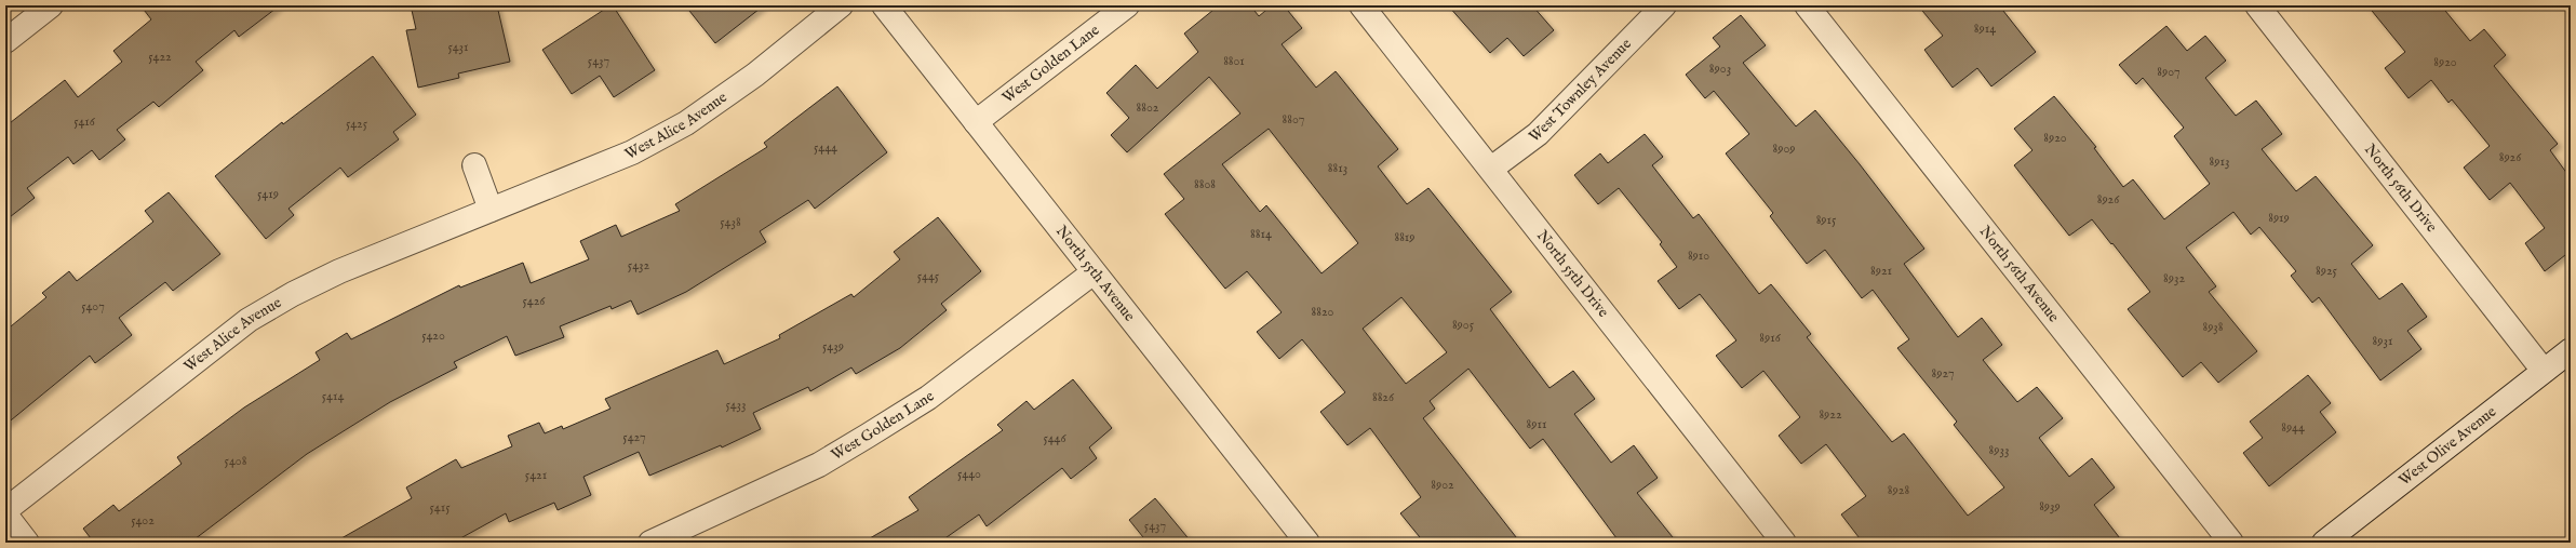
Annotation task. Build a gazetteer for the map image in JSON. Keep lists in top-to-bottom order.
{
  "streets": {
    "street": [
      "West Golden Lane",
      "West Townley Avenue",
      "West Alice Avenue",
      "North 56th Drive",
      "North 55th Drive",
      "North 56th Avenue",
      "North 55th Avenue",
      "West Olive Avenue"
    ]
  },
  "crossings": [
    ["West Golden Lane", "North 55th Avenue"],
    ["West Townley Avenue", "North 55th Drive"],
    ["North 56th Drive", "West Olive Avenue"]
  ],
  "house_numbers": [
    "8914",
    "5431",
    "5422",
    "5437",
    "8801",
    "8920",
    "8903",
    "8907",
    "8802",
    "8807",
    "5416",
    "5425",
    "8920",
    "5444",
    "8909",
    "8926",
    "8913",
    "8813",
    "8808",
    "5419",
    "8926",
    "8919",
    "8915",
    "5438",
    "8814",
    "8819",
    "8910",
    "5432",
    "8921",
    "8925",
    "5445",
    "8932",
    "5426",
    "5407",
    "8820",
    "8905",
    "8938",
    "5420",
    "8916",
    "8931",
    "5439",
    "8927",
    "5414",
    "8826",
    "5433",
    "8922",
    "8911",
    "8944",
    "5427",
    "5446",
    "8933",
    "5408",
    "5440",
    "5421",
    "8902",
    "8928",
    "8939",
    "5415",
    "5402",
    "5437"
  ]
}
